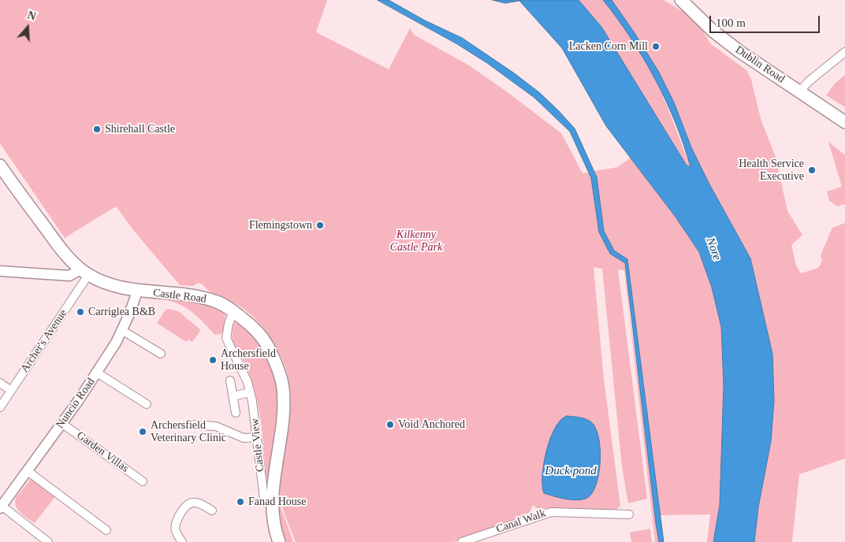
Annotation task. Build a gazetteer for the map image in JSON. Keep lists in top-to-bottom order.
{
  "streets": {
    "main road": ["Dublin Road", "Castle Road"],
    "street": [
      "Archer's Avenue",
      "Nuncio Road",
      "Castle View",
      "Garden Villas",
      "Canal Walk"
    ]
  },
  "crossings": [
    ["Castle Road", "Archer's Avenue"],
    ["Castle Road", "Nuncio Road"],
    ["Castle Road", "Castle View"],
    ["Nuncio Road", "Garden Villas"]
  ],
  "water": ["Nore", "Duck pond"],
  "parks": ["Kilkenny Castle Park"],
  "places": [
    "Lacken Corn Mill",
    "Shirehall Castle",
    "Health Service Executive",
    "Flemingstown",
    "Carriglea B&B",
    "Archersfield House",
    "Void Anchored",
    "Archersfield Veterinary Clinic",
    "Fanad House"
  ],
  "scale_bar": "100 m",
  "north": "top"
}
